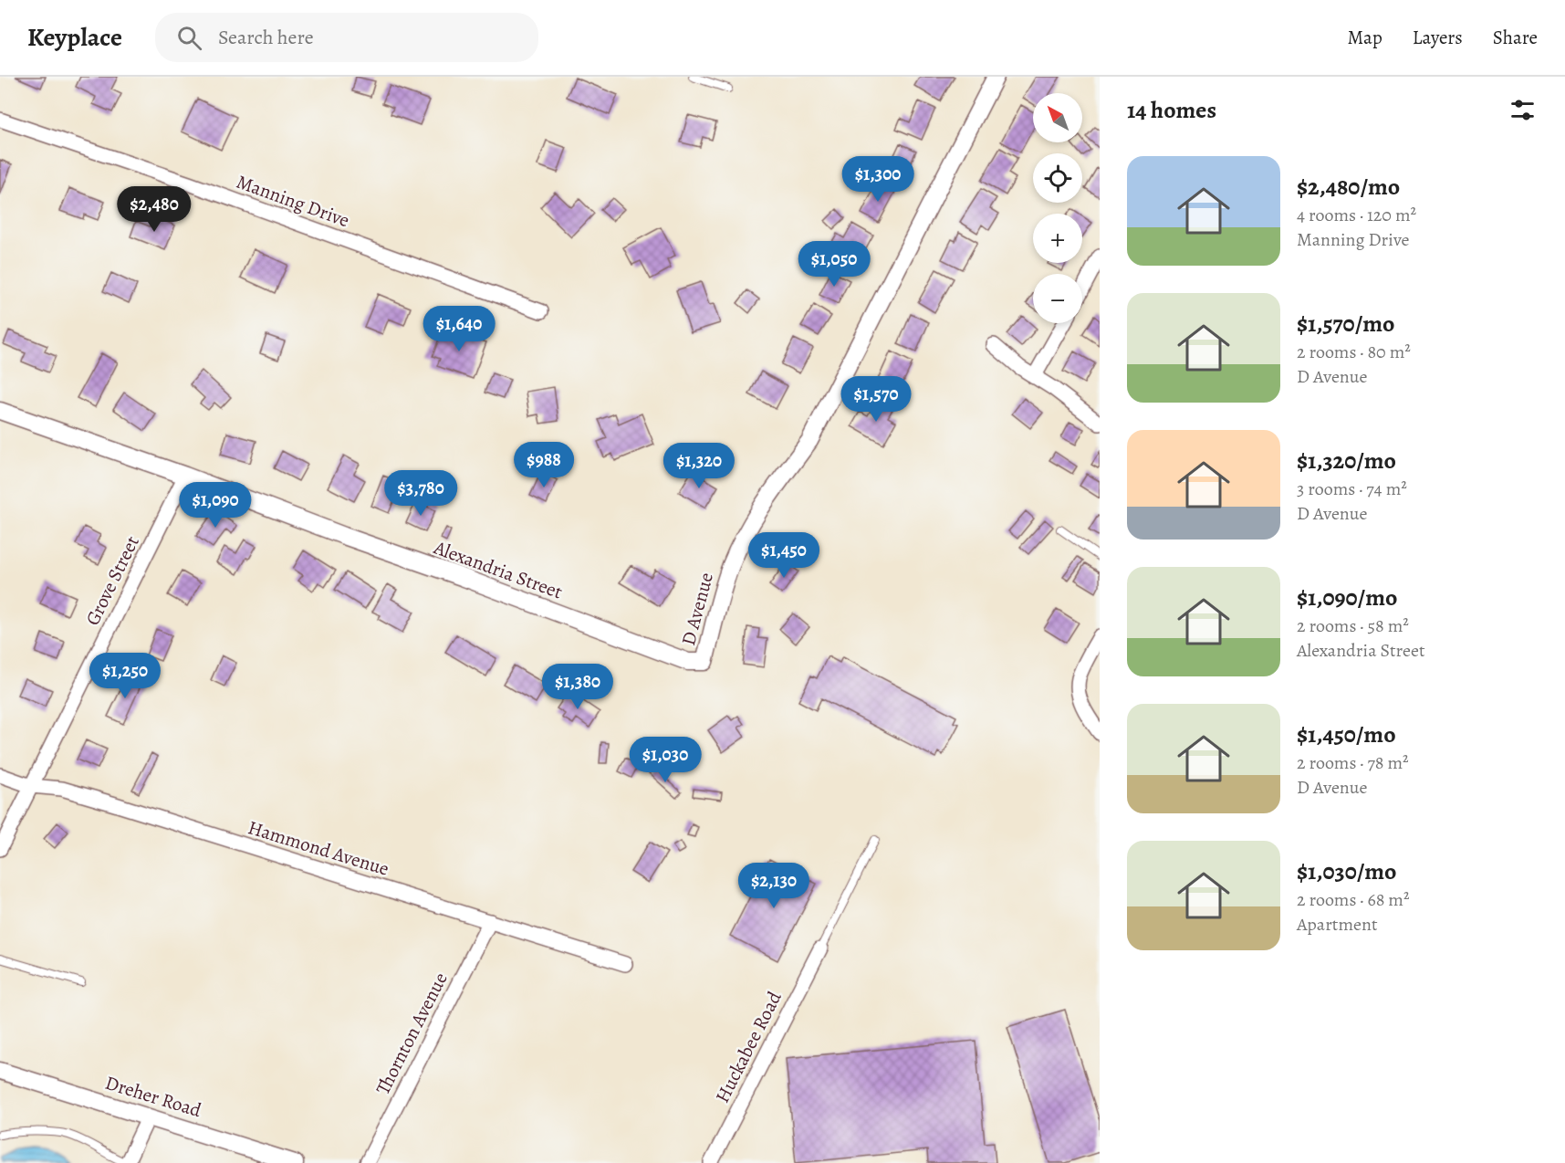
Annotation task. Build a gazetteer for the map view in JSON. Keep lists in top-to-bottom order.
{
  "streets": {
    "street": [
      "Manning Drive",
      "Alexandria Street",
      "Grove Street",
      "D Avenue",
      "Hammond Avenue",
      "Thornton Avenue",
      "Huckabee Road",
      "Dreher Road"
    ]
  },
  "crossings": [
    ["Alexandria Street", "Grove Street"],
    ["Alexandria Street", "D Avenue"],
    ["Grove Street", "Hammond Avenue"],
    ["Hammond Avenue", "Thornton Avenue"]
  ],
  "north": "top left",
  "page": {
    "header": "Keyplace",
    "search": "Search here",
    "nav": ["Map", "Layers", "Share"],
    "heading": "14 homes",
    "map_buttons": ["+", "−"],
    "list": [
      {
        "name": "$2,480/mo",
        "note": "4 rooms · 120 m² · Manning Drive"
      },
      {
        "name": "$1,570/mo",
        "note": "2 rooms · 80 m² · D Avenue"
      },
      {
        "name": "$1,320/mo",
        "note": "3 rooms · 74 m² · D Avenue"
      },
      {
        "name": "$1,090/mo",
        "note": "2 rooms · 58 m² · Alexandria Street"
      },
      {
        "name": "$1,450/mo",
        "note": "2 rooms · 78 m² · D Avenue"
      },
      {
        "name": "$1,030/mo",
        "note": "2 rooms · 68 m² · Apartment"
      }
    ],
    "price": [
      "$1,300",
      "$2,480",
      "$1,050",
      "$1,640",
      "$1,570",
      "$988",
      "$1,320",
      "$3,780",
      "$1,090",
      "$1,450",
      "$1,250",
      "$1,380",
      "$1,030",
      "$2,130"
    ]
  }
}
